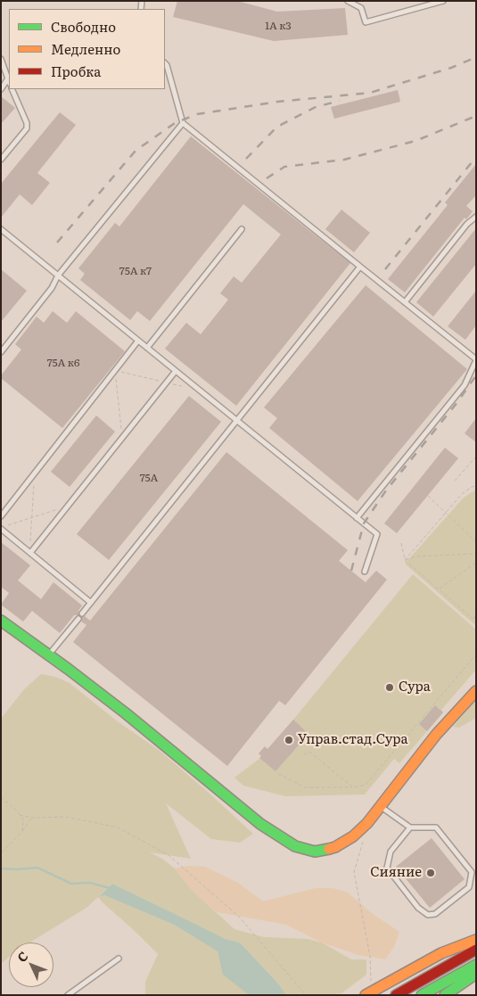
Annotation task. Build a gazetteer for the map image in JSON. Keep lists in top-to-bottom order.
{
  "places": ["Сура", "Управ.стад.Сура", "Сияние"],
  "house_numbers": [
    "1А к3",
    "75А к7",
    "75А к6",
    "75А"
  ],
  "legend": ["Свободно", "Медленно", "Пробка"],
  "north": "top left"
}
